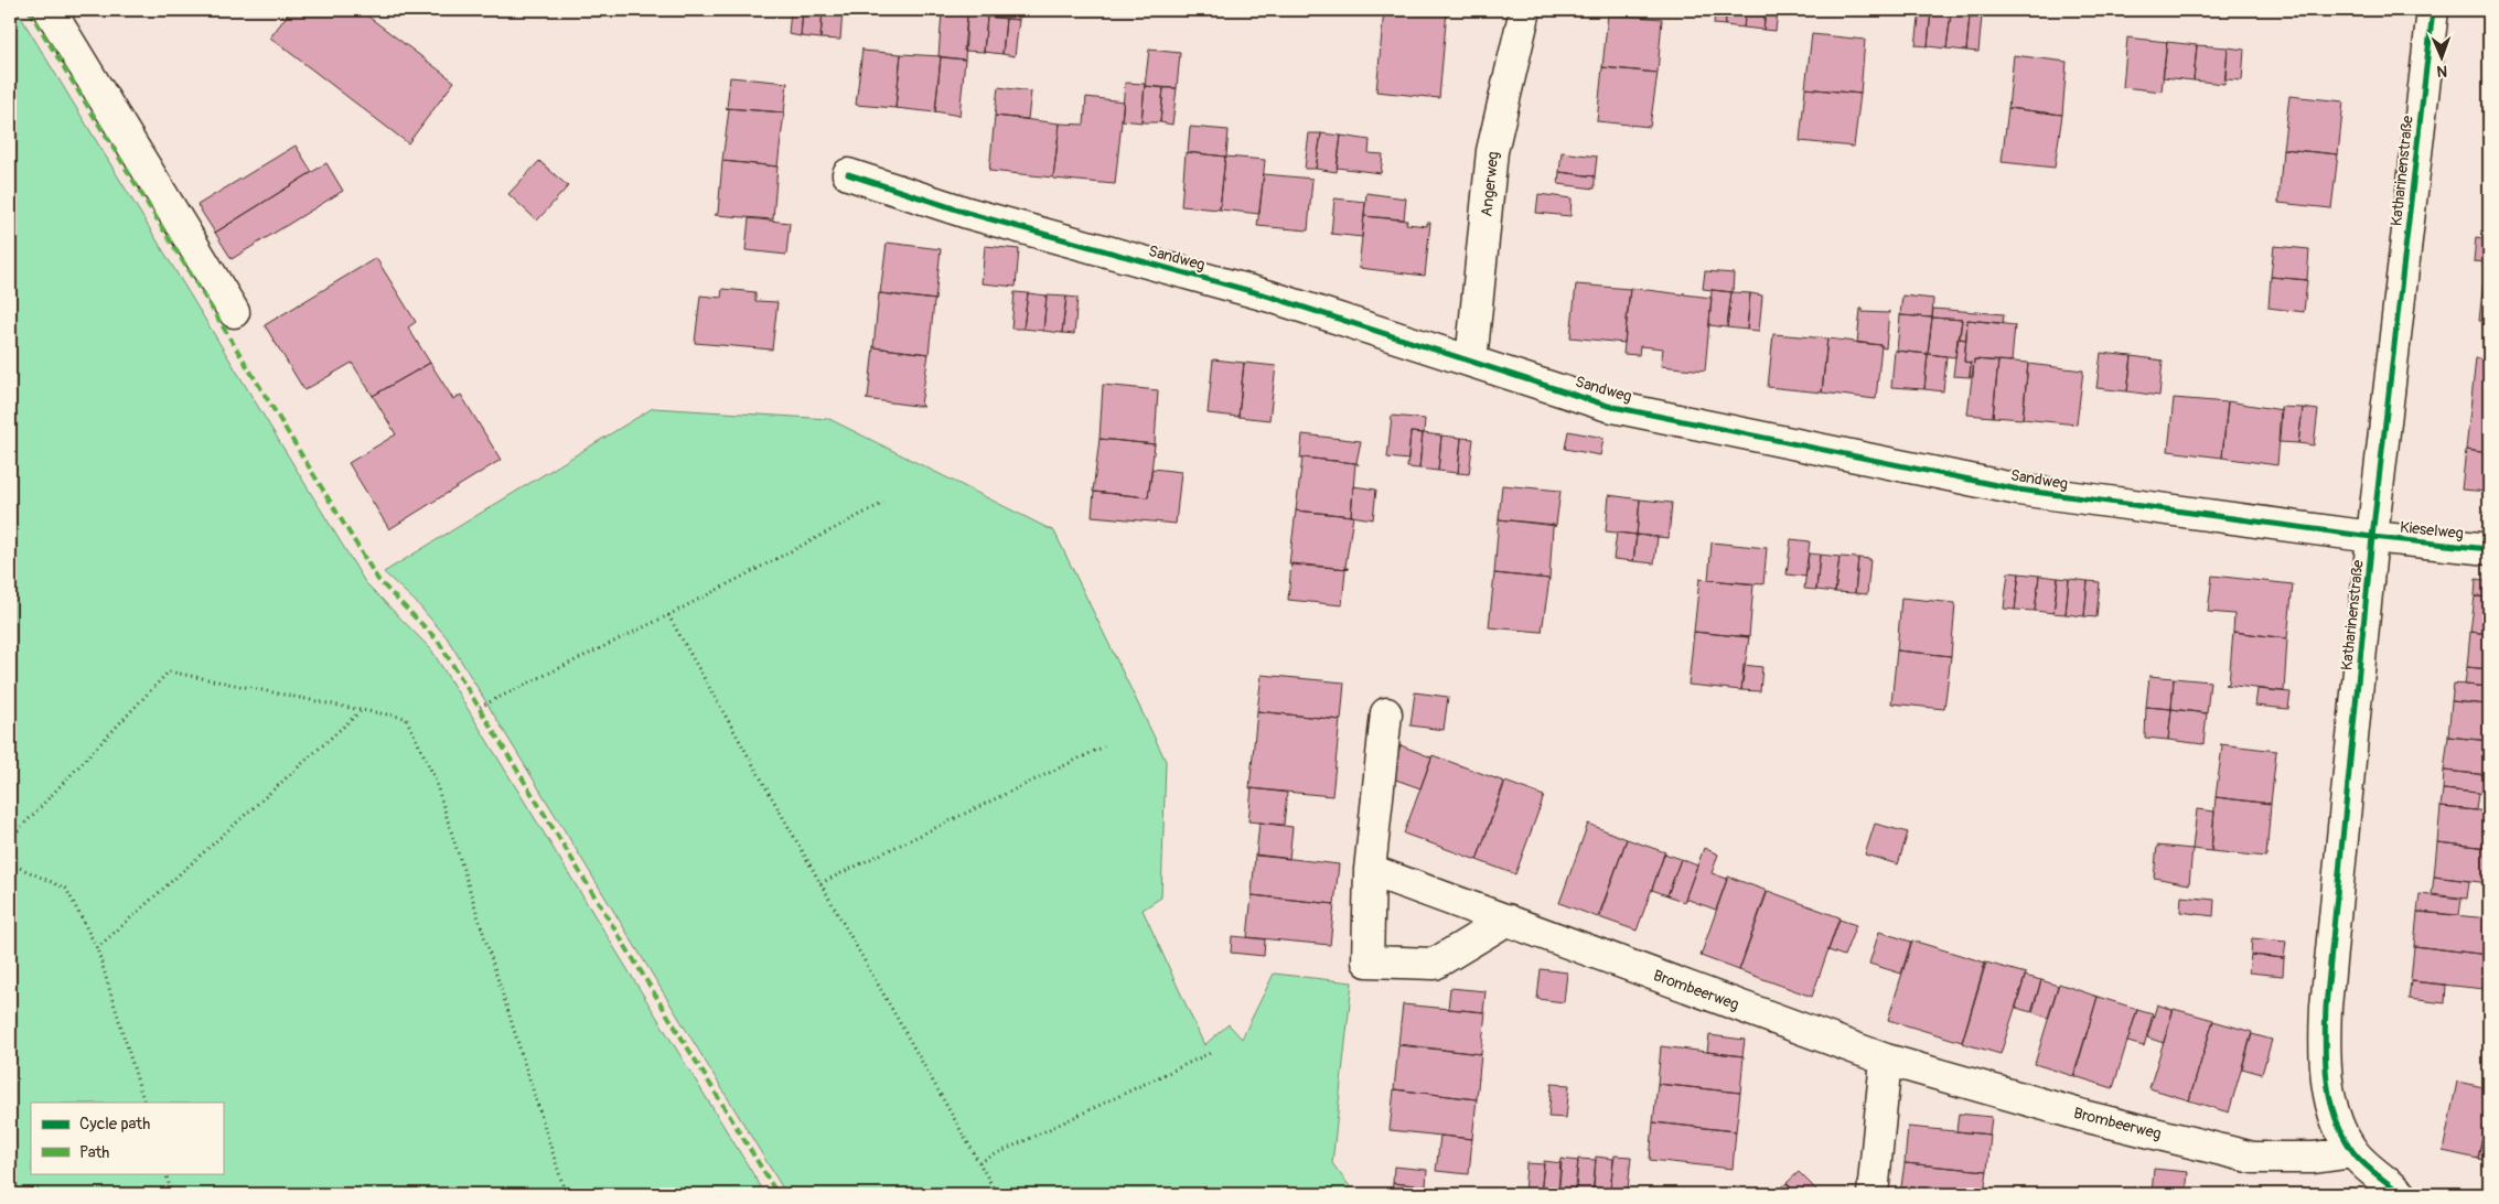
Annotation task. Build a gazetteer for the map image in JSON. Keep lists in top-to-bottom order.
{
  "streets": {
    "street": [
      "Katharinenstraße",
      "Angerweg",
      "Sandweg",
      "Kieselweg",
      "Brombeerweg"
    ]
  },
  "crossings": [
    ["Katharinenstraße", "Sandweg"],
    ["Katharinenstraße", "Kieselweg"],
    ["Katharinenstraße", "Brombeerweg"],
    ["Angerweg", "Sandweg"],
    ["Sandweg", "Kieselweg"]
  ],
  "legend": ["Cycle path", "Path"],
  "north": "bottom"
}
